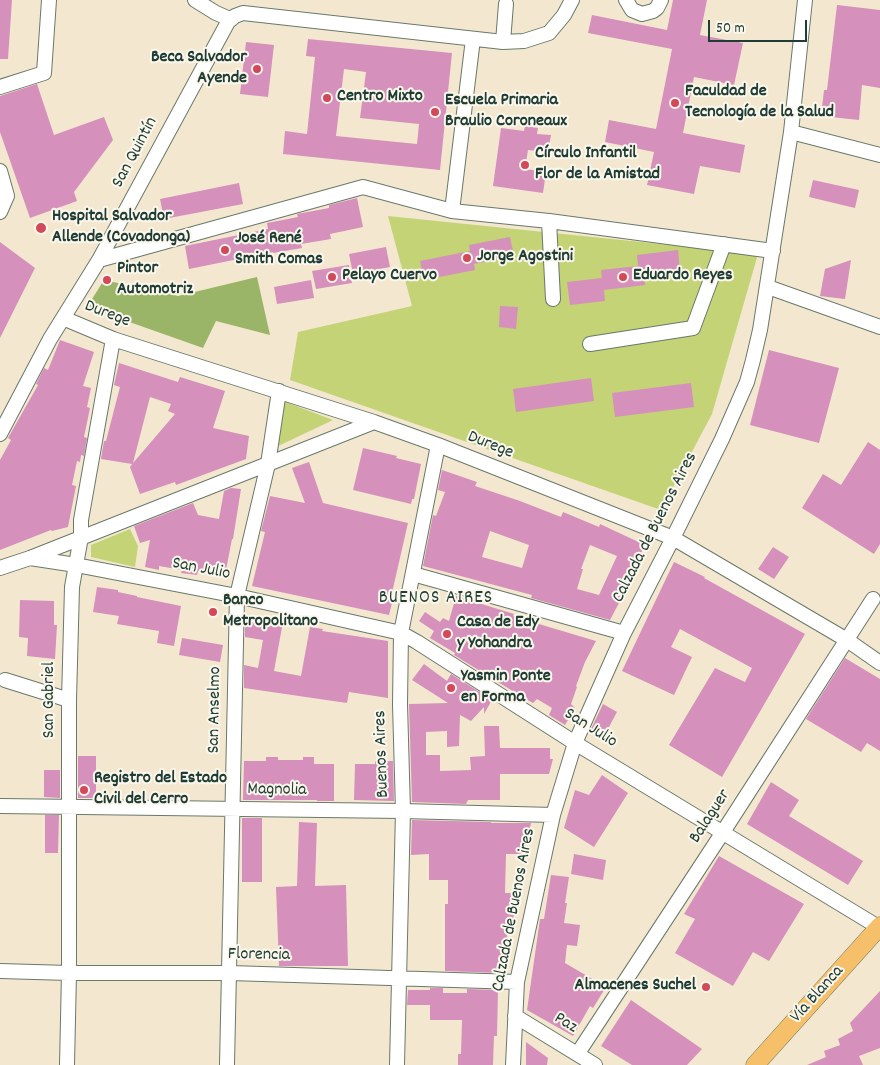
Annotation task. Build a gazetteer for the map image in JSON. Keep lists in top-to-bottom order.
{
  "streets": {
    "main road": ["Vía Blanca"],
    "street": [
      "San Quintín",
      "Durege",
      "Calzada de Buenos Aires",
      "San Julio",
      "San Gabriel",
      "San Anselmo",
      "Buenos Aires",
      "Magnolia",
      "Balaguer",
      "Florencia",
      "Paz"
    ]
  },
  "crossings": [
    ["San Quintín", "Durege"],
    ["Durege", "Calzada de Buenos Aires"],
    ["Durege", "San Gabriel"],
    ["Durege", "San Anselmo"],
    ["Durege", "Buenos Aires"],
    ["Durege", "Balaguer"],
    ["Calzada de Buenos Aires", "San Julio"],
    ["Calzada de Buenos Aires", "Magnolia"],
    ["Calzada de Buenos Aires", "Florencia"],
    ["Calzada de Buenos Aires", "Paz"],
    ["San Julio", "San Gabriel"],
    ["San Julio", "San Anselmo"],
    ["San Julio", "Buenos Aires"],
    ["San Julio", "Balaguer"],
    ["San Julio", "Vía Blanca"],
    ["San Gabriel", "Magnolia"],
    ["San Gabriel", "Florencia"],
    ["San Anselmo", "Magnolia"],
    ["San Anselmo", "Florencia"],
    ["Buenos Aires", "Magnolia"],
    ["Buenos Aires", "Florencia"],
    ["Balaguer", "Paz"]
  ],
  "districts": ["BUENOS AIRES"],
  "places": [
    "Beca Salvador Ayende",
    "Centro Mixto",
    "Faculdad de Tecnología de la Salud",
    "Escuela Primaria Braulio Coroneaux",
    "Círculo Infantil Flor de la Amistad",
    "Hospital Salvador Allende (Covadonga)",
    "José René Smith Comas",
    "Jorge Agostini",
    "Pelayo Cuervo",
    "Eduardo Reyes",
    "Pintor Automotriz",
    "Banco Metropolitano",
    "Casa de Edy y Yohandra",
    "Yasmin Ponte en Forma",
    "Registro del Estado Civil del Cerro",
    "Almacenes Suchel"
  ],
  "scale_bar": "50 m"
}
